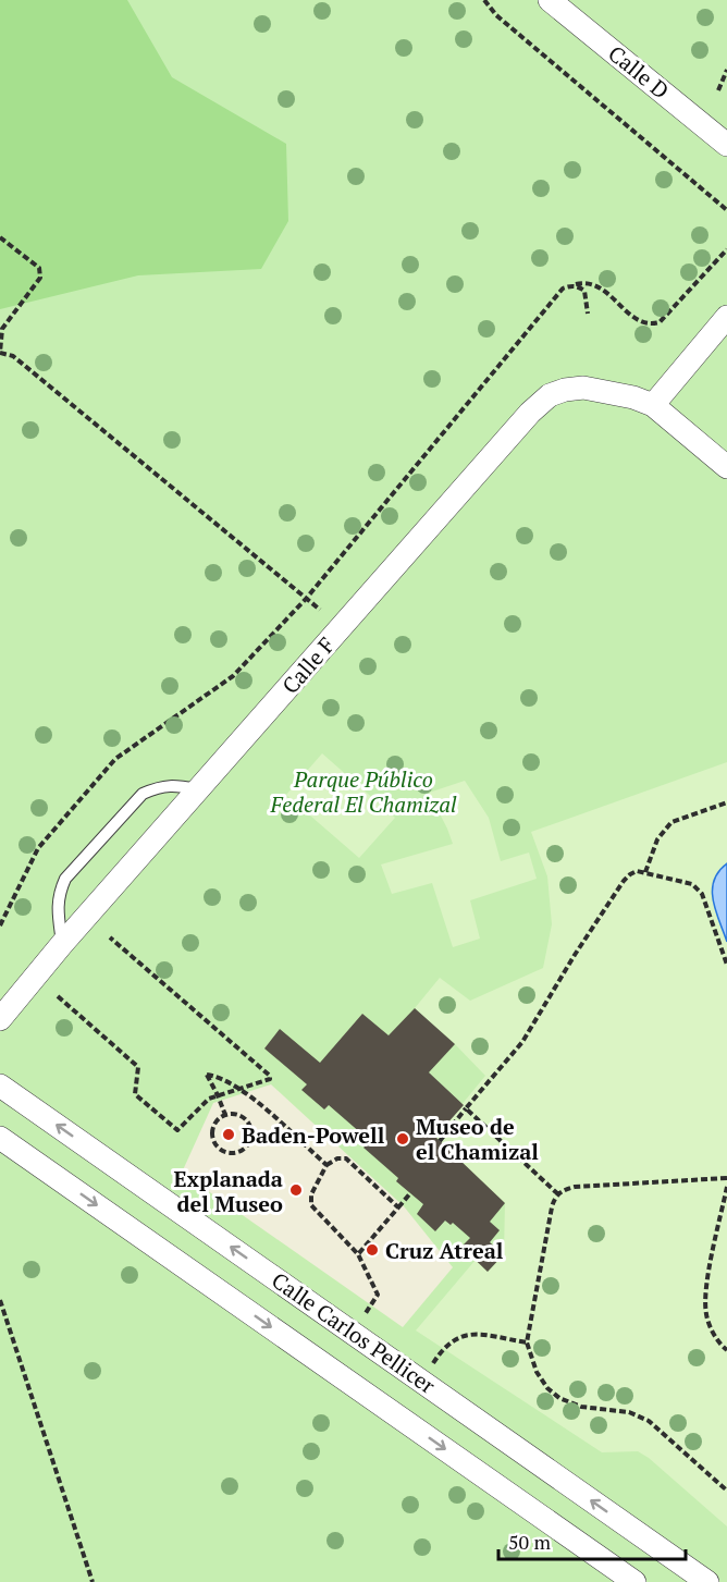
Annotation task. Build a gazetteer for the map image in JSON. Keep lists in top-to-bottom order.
{
  "streets": {
    "street": ["Calle D", "Calle F", "Calle Carlos Pellicer"]
  },
  "parks": ["Parque Público Federal El Chamizal"],
  "places": [
    "Baden-Powell",
    "Museo de el Chamizal",
    "Explanada del Museo",
    "Cruz Atreal"
  ],
  "scale_bar": "50 m"
}
